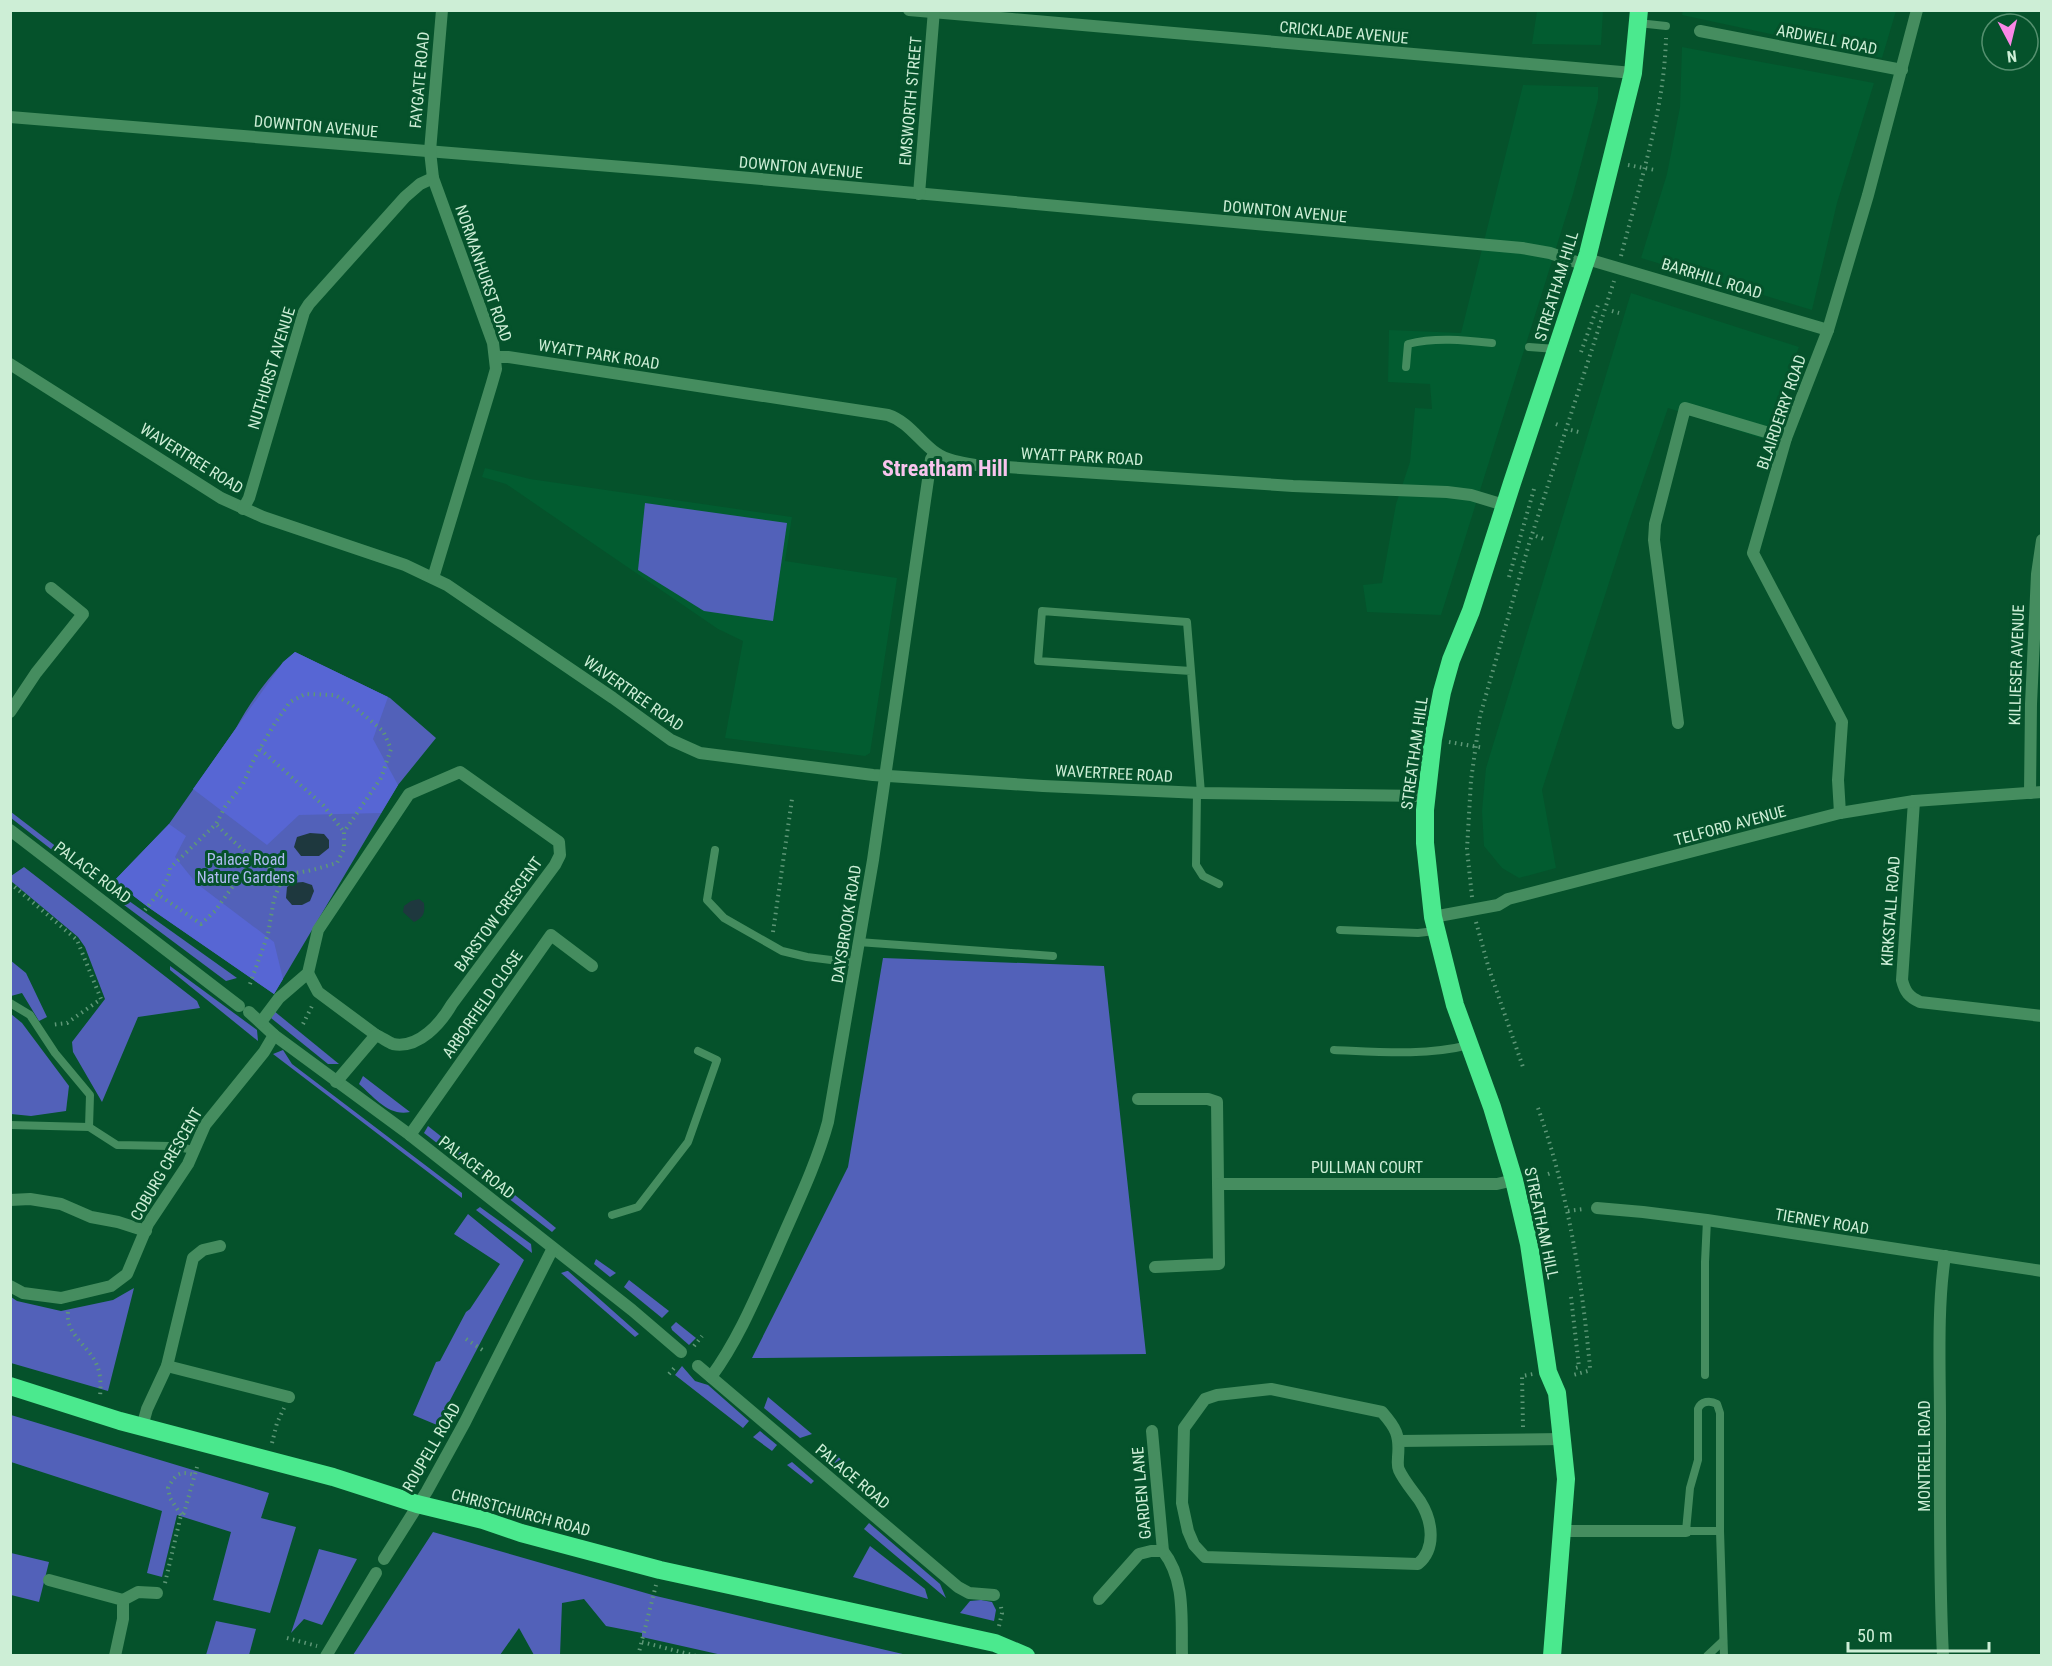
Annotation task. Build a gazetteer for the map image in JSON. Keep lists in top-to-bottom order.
{
  "streets": {
    "highway": ["STREATHAM HILL", "CHRISTCHURCH ROAD"],
    "street": [
      "CRICKLADE AVENUE",
      "ARDWELL ROAD",
      "FAYGATE ROAD",
      "EMSWORTH STREET",
      "DOWNTON AVENUE",
      "NORMANHURST ROAD",
      "BARRHILL ROAD",
      "WYATT PARK ROAD",
      "NUTHURST AVENUE",
      "BLAIRDERRY ROAD",
      "WAVERTREE ROAD",
      "KILLIESER AVENUE",
      "TELFORD AVENUE",
      "PALACE ROAD",
      "KIRKSTALL ROAD",
      "BARSTOW CRESCENT",
      "DAYSBROOK ROAD",
      "ARBORFIELD CLOSE",
      "COBURG CRESCENT",
      "PULLMAN COURT",
      "TIERNEY ROAD",
      "ROUPELL ROAD",
      "MONTRELL ROAD",
      "GARDEN LANE"
    ]
  },
  "crossings": [
    ["CRICKLADE AVENUE", "EMSWORTH STREET"],
    ["CRICKLADE AVENUE", "STREATHAM HILL"],
    ["ARDWELL ROAD", "BLAIRDERRY ROAD"],
    ["FAYGATE ROAD", "DOWNTON AVENUE"],
    ["FAYGATE ROAD", "NORMANHURST ROAD"],
    ["EMSWORTH STREET", "DOWNTON AVENUE"],
    ["DOWNTON AVENUE", "NORMANHURST ROAD"],
    ["DOWNTON AVENUE", "BARRHILL ROAD"],
    ["DOWNTON AVENUE", "STREATHAM HILL"],
    ["NORMANHURST ROAD", "WYATT PARK ROAD"],
    ["NORMANHURST ROAD", "NUTHURST AVENUE"],
    ["NORMANHURST ROAD", "WAVERTREE ROAD"],
    ["BARRHILL ROAD", "STREATHAM HILL"],
    ["BARRHILL ROAD", "BLAIRDERRY ROAD"],
    ["STREATHAM HILL", "WYATT PARK ROAD"],
    ["STREATHAM HILL", "WAVERTREE ROAD"],
    ["STREATHAM HILL", "TELFORD AVENUE"],
    ["STREATHAM HILL", "PULLMAN COURT"],
    ["WYATT PARK ROAD", "DAYSBROOK ROAD"],
    ["NUTHURST AVENUE", "WAVERTREE ROAD"],
    ["BLAIRDERRY ROAD", "TELFORD AVENUE"],
    ["WAVERTREE ROAD", "DAYSBROOK ROAD"],
    ["KILLIESER AVENUE", "TELFORD AVENUE"],
    ["TELFORD AVENUE", "KIRKSTALL ROAD"],
    ["PALACE ROAD", "DAYSBROOK ROAD"],
    ["PALACE ROAD", "ARBORFIELD CLOSE"],
    ["PALACE ROAD", "COBURG CRESCENT"],
    ["PALACE ROAD", "ROUPELL ROAD"],
    ["TIERNEY ROAD", "MONTRELL ROAD"],
    ["ROUPELL ROAD", "CHRISTCHURCH ROAD"]
  ],
  "districts": ["Streatham Hill"],
  "parks": ["Palace Road Nature Gardens"],
  "scale_bar": "50 m",
  "north": "bottom"
}
